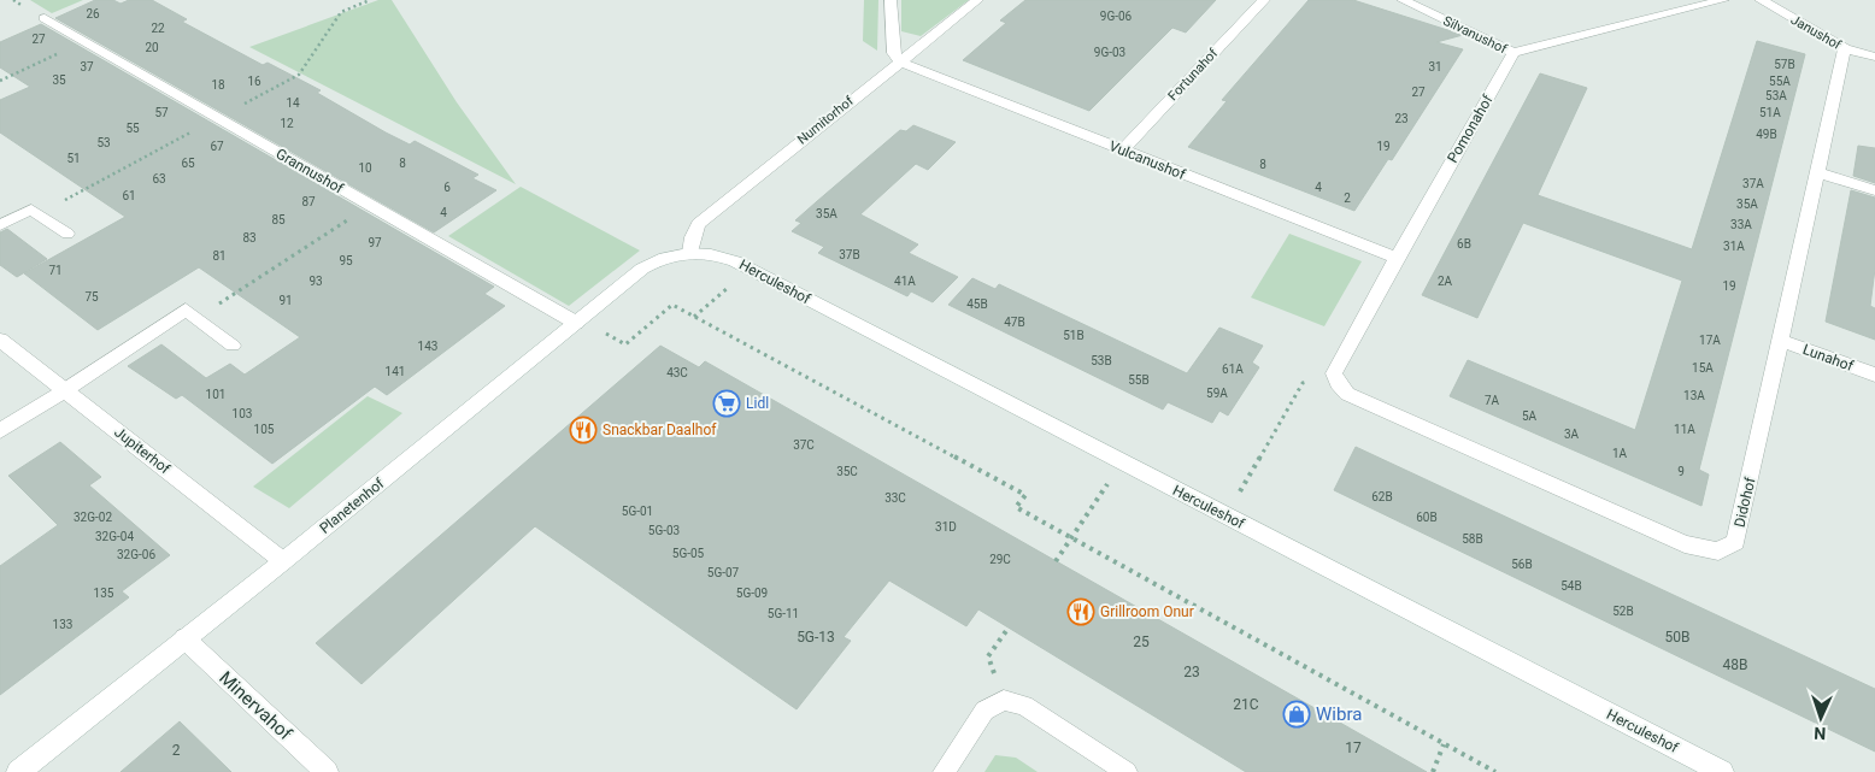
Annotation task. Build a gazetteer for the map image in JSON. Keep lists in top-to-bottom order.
{
  "streets": {
    "street": [
      "Janushof",
      "Silvanushof",
      "Fortunahof",
      "Numitorhof",
      "Pomonahof",
      "Vulcanushof",
      "Grannushof",
      "Herculeshof",
      "Lunahof",
      "Jupiterhof",
      "Didohof",
      "Planetenhof",
      "Minervahof"
    ]
  },
  "crossings": [
    ["Janushof", "Didohof"],
    ["Silvanushof", "Pomonahof"],
    ["Fortunahof", "Vulcanushof"],
    ["Numitorhof", "Vulcanushof"],
    ["Numitorhof", "Herculeshof"],
    ["Numitorhof", "Planetenhof"],
    ["Pomonahof", "Vulcanushof"],
    ["Pomonahof", "Didohof"],
    ["Grannushof", "Planetenhof"],
    ["Herculeshof", "Planetenhof"],
    ["Lunahof", "Didohof"],
    ["Jupiterhof", "Planetenhof"],
    ["Planetenhof", "Minervahof"]
  ],
  "places": {
    "supermarket": ["Lidl"],
    "restaurant": ["Snackbar Daalhof", "Grillroom Onur"],
    "shop": ["Wibra"]
  },
  "house_numbers": [
    "26",
    "9G-06",
    "22",
    "27",
    "20",
    "9G-03",
    "57B",
    "37",
    "31",
    "35",
    "16",
    "55A",
    "18",
    "27",
    "53A",
    "14",
    "57",
    "51A",
    "23",
    "12",
    "55",
    "49B",
    "53",
    "67",
    "19",
    "51",
    "65",
    "8",
    "8",
    "10",
    "63",
    "37A",
    "6",
    "4",
    "61",
    "2",
    "87",
    "35A",
    "4",
    "35A",
    "85",
    "33A",
    "83",
    "97",
    "6B",
    "31A",
    "37B",
    "81",
    "95",
    "71",
    "93",
    "41A",
    "2A",
    "19",
    "75",
    "91",
    "45B",
    "47B",
    "51B",
    "17A",
    "143",
    "53B",
    "15A",
    "61A",
    "141",
    "43C",
    "55B",
    "59A",
    "101",
    "13A",
    "7A",
    "103",
    "5A",
    "105",
    "11A",
    "3A",
    "37C",
    "1A",
    "35C",
    "9",
    "62B",
    "33C",
    "5G-01",
    "32G-02",
    "60B",
    "31D",
    "5G-03",
    "32G-04",
    "58B",
    "5G-05",
    "32G-06",
    "29C",
    "56B",
    "5G-07",
    "54B",
    "135",
    "5G-09",
    "52B",
    "5G-11",
    "133",
    "5G-13",
    "50B",
    "25",
    "48B",
    "23",
    "21C",
    "17",
    "2"
  ],
  "north": "bottom"
}
